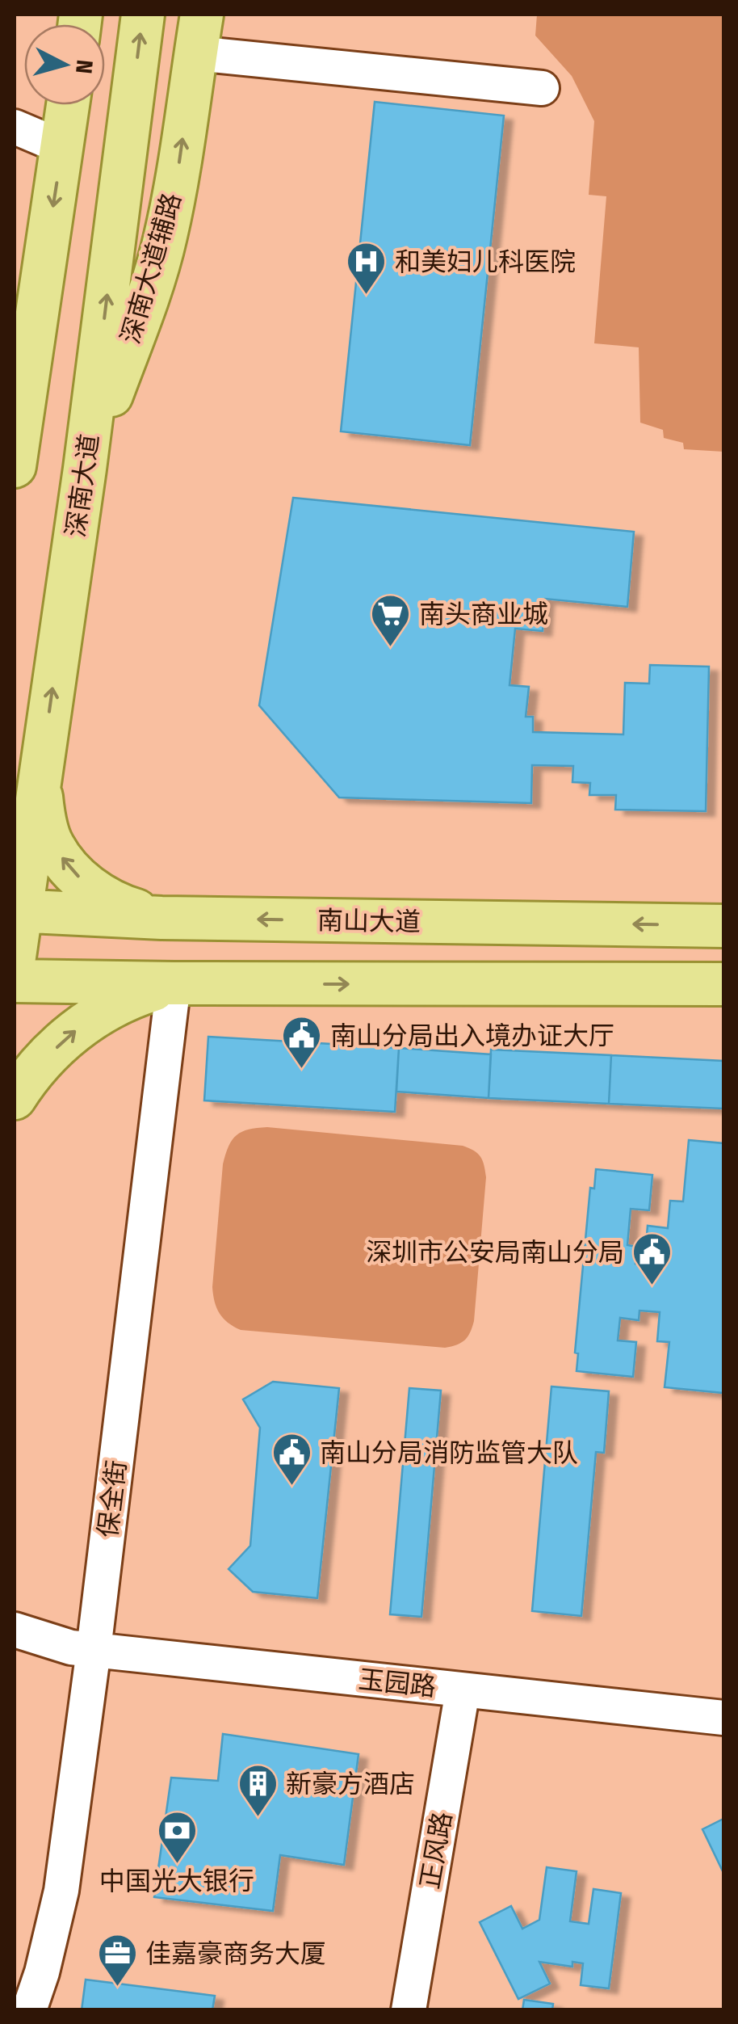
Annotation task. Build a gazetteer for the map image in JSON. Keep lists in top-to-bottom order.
{
  "streets": {
    "main road": ["深南大道辅路", "深南大道", "南山大道"],
    "street": ["保全街", "玉园路", "正风路"]
  },
  "crossings": [
    ["深南大道辅路", "深南大道"],
    ["深南大道", "南山大道"],
    ["保全街", "玉园路"],
    ["玉园路", "正风路"]
  ],
  "places": {
    "hospital": ["和美妇儿科医院"],
    "supermarket": ["南头商业城"],
    "public building": ["南山分局出入境办证大厅", "深圳市公安局南山分局", "南山分局消防监管大队"],
    "building": ["新豪方酒店"],
    "bank": ["中国光大银行"],
    "office": ["佳嘉豪商务大厦"]
  },
  "north": "right"
}
